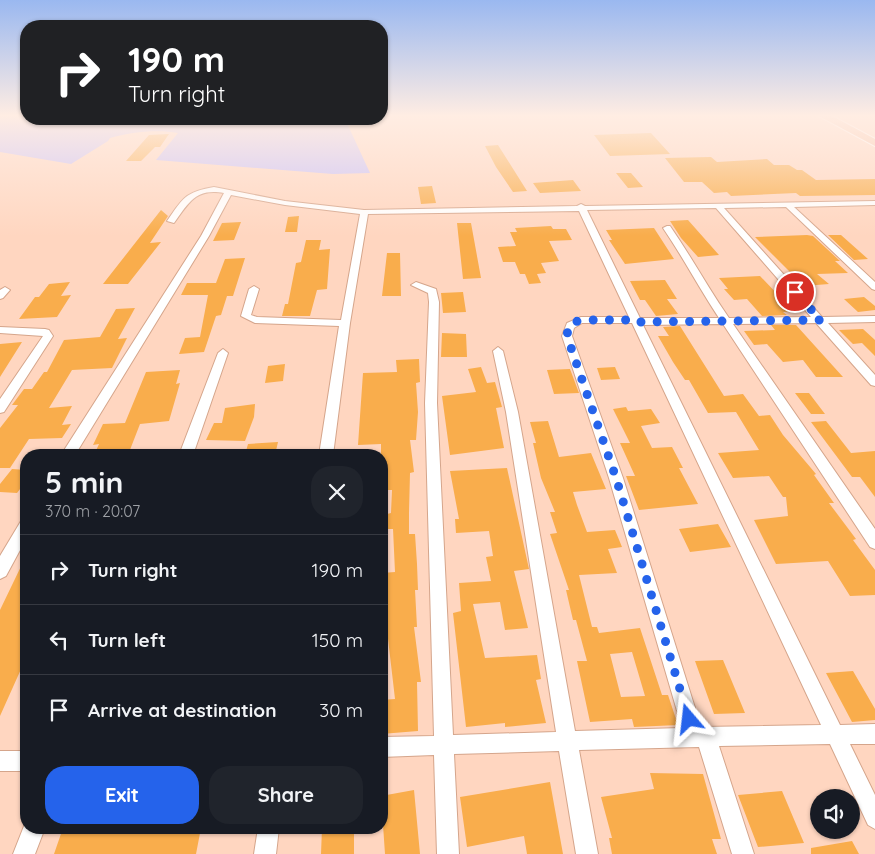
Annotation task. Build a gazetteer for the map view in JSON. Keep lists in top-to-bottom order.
{
  "page": {
    "turn": ["190 m", "Turn right"],
    "heading": ["5 min", "370 m · 20:07"],
    "list": [
      {
        "name": "Turn right",
        "value": "190 m"
      },
      {
        "name": "Turn left",
        "value": "150 m"
      },
      {
        "name": "Arrive at destination",
        "value": "30 m"
      }
    ],
    "buttons": ["Exit", "Share"]
  }
}
